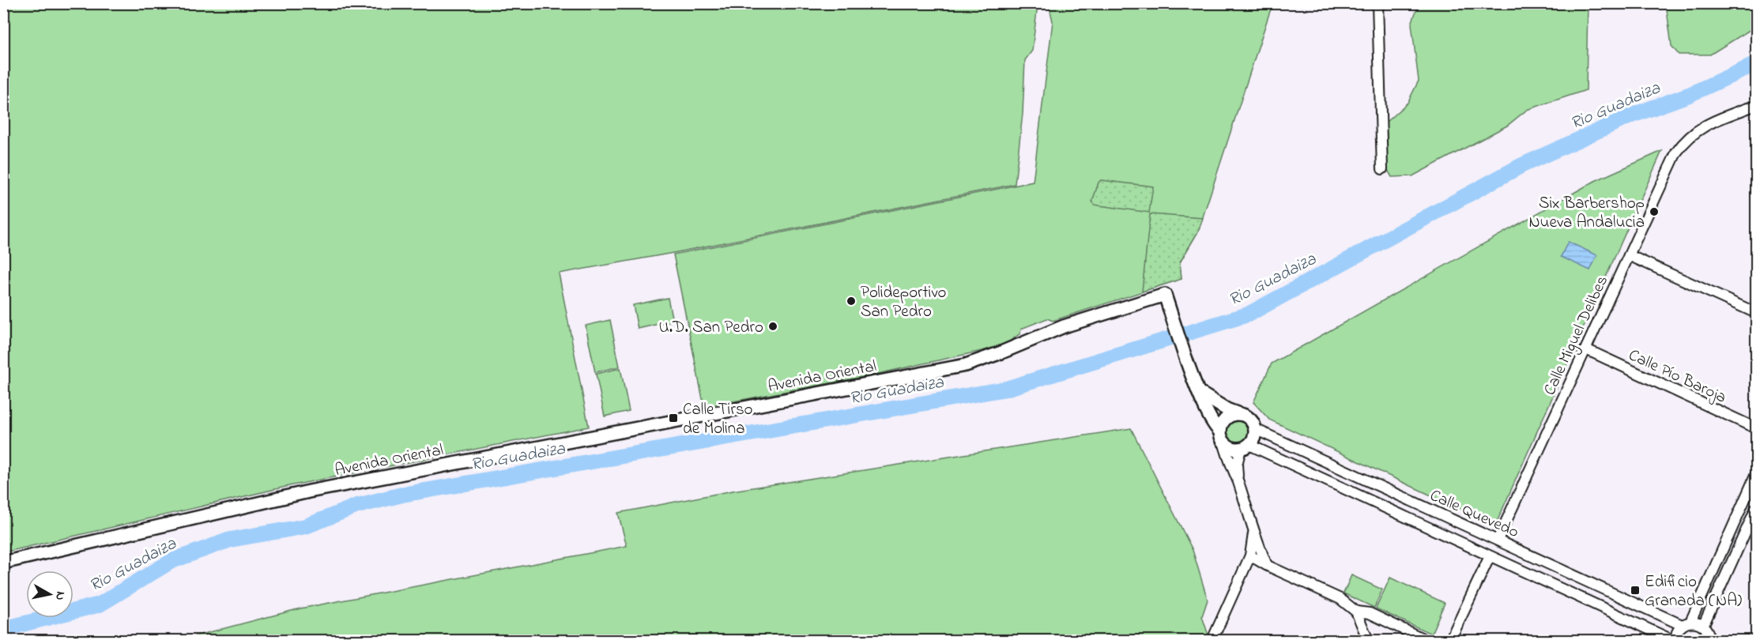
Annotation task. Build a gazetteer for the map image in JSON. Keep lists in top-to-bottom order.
{
  "streets": {
    "street": [
      "Calle Miguel Delibes",
      "Avenida Oriental",
      "Calle Pío Baroja",
      "Calle Quevedo"
    ]
  },
  "crossings": [
    ["Calle Miguel Delibes", "Calle Pío Baroja"],
    ["Calle Miguel Delibes", "Calle Quevedo"]
  ],
  "water": ["Rio Guadaiza"],
  "places": {
    "other": ["Six Barbershop Nueva Andalucia", "Polideportivo San Pedro", "U.D. San Pedro"],
    "transit": ["Calle Tirso de Molina", "Edificio Granada (NA)"]
  },
  "north": "right"
}
